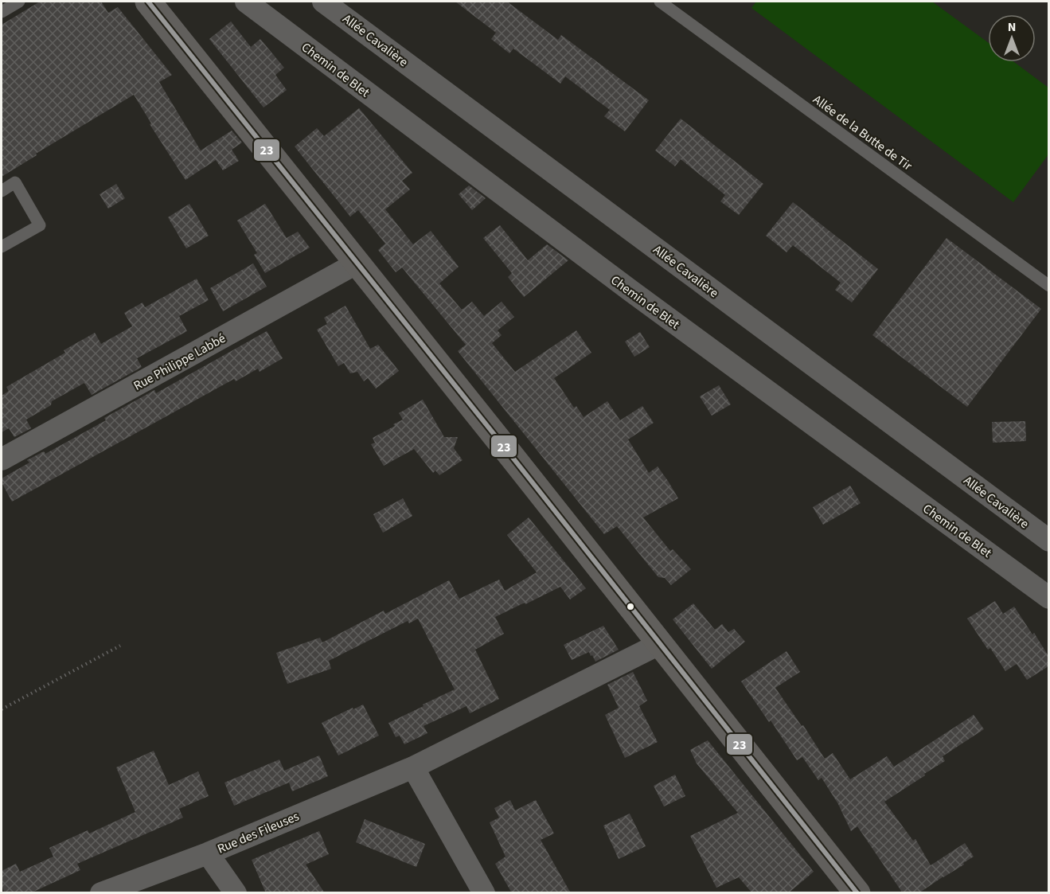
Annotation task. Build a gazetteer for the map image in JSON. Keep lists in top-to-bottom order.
{
  "streets": {
    "street": [
      "Allée Cavalière",
      "Chemin de Blet",
      "Rue Philippe Labbé",
      "Rue des Fileuses"
    ],
    "lane": ["Allée de la Butte de Tir"]
  },
  "lines": ["transit line 23"],
  "north": "top"
}
